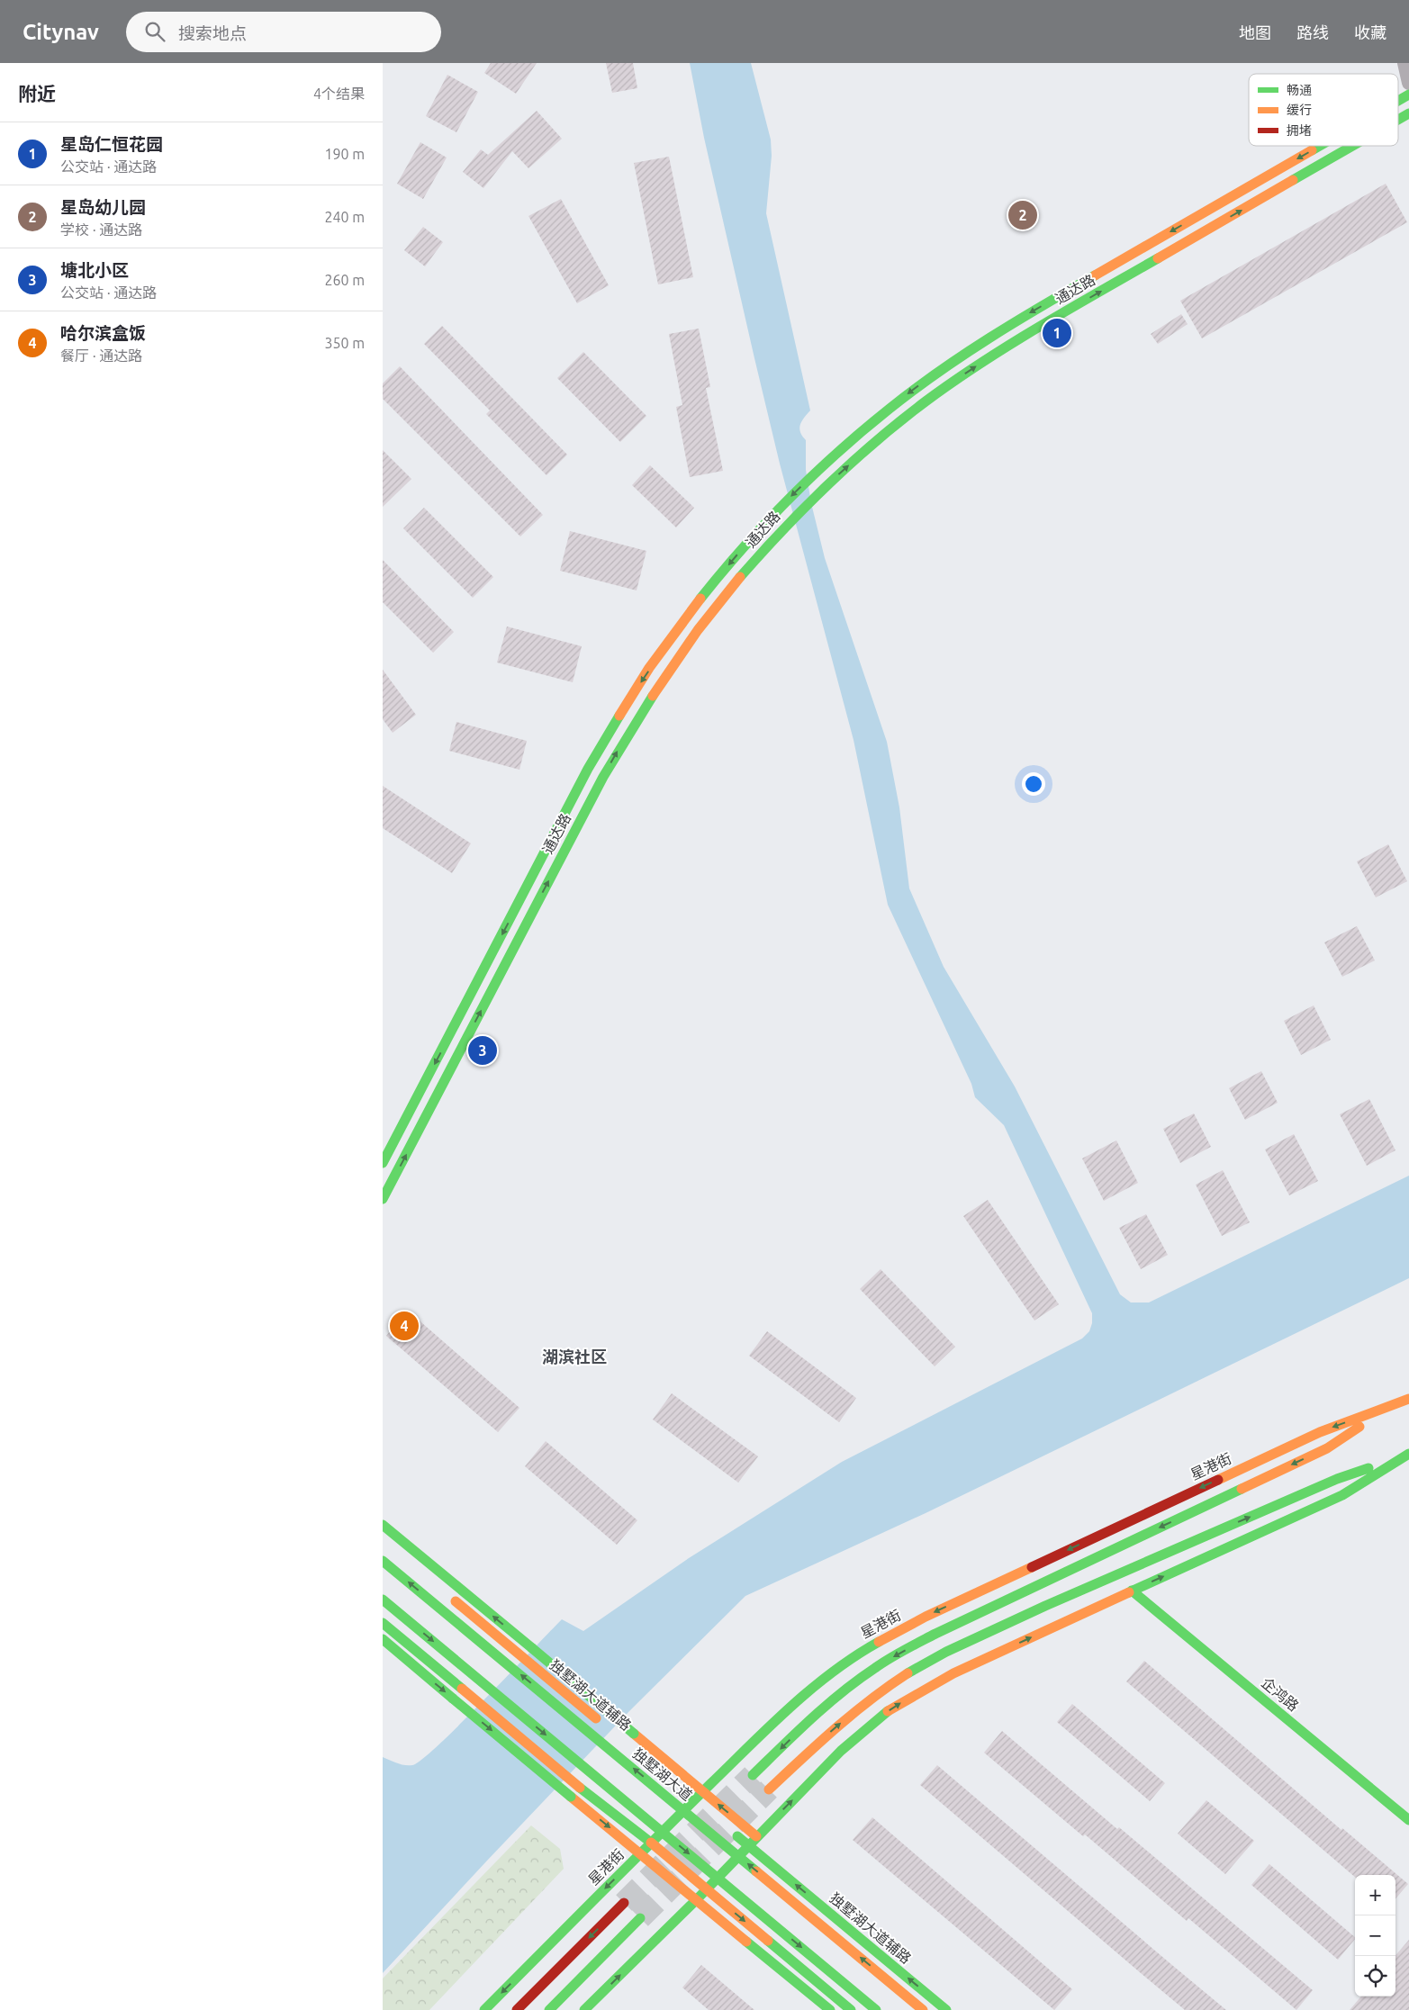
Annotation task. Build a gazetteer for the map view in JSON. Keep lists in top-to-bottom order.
{
  "streets": {
    "main road": [
      "通达路",
      "星港街",
      "企鸿路",
      "独墅湖大道辅路",
      "独墅湖大道"
    ]
  },
  "districts": ["湖滨社区"],
  "legend": ["畅通", "缓行", "拥堵"],
  "page": {
    "header": "Citynav",
    "search": "搜索地点",
    "nav": ["地图", "路线", "收藏"],
    "heading": ["附近", "4个结果"],
    "list": [
      {
        "mark": "1",
        "name": "星岛仁恒花园",
        "note": "公交站 · 通达路",
        "value": "190 m"
      },
      {
        "mark": "2",
        "name": "星岛幼儿园",
        "note": "学校 · 通达路",
        "value": "240 m"
      },
      {
        "mark": "3",
        "name": "塘北小区",
        "note": "公交站 · 通达路",
        "value": "260 m"
      },
      {
        "mark": "4",
        "name": "哈尔滨盒饭",
        "note": "餐厅 · 通达路",
        "value": "350 m"
      }
    ],
    "pins": [
      "2",
      "1",
      "3",
      "4"
    ],
    "map_buttons": ["+", "−"]
  }
}
